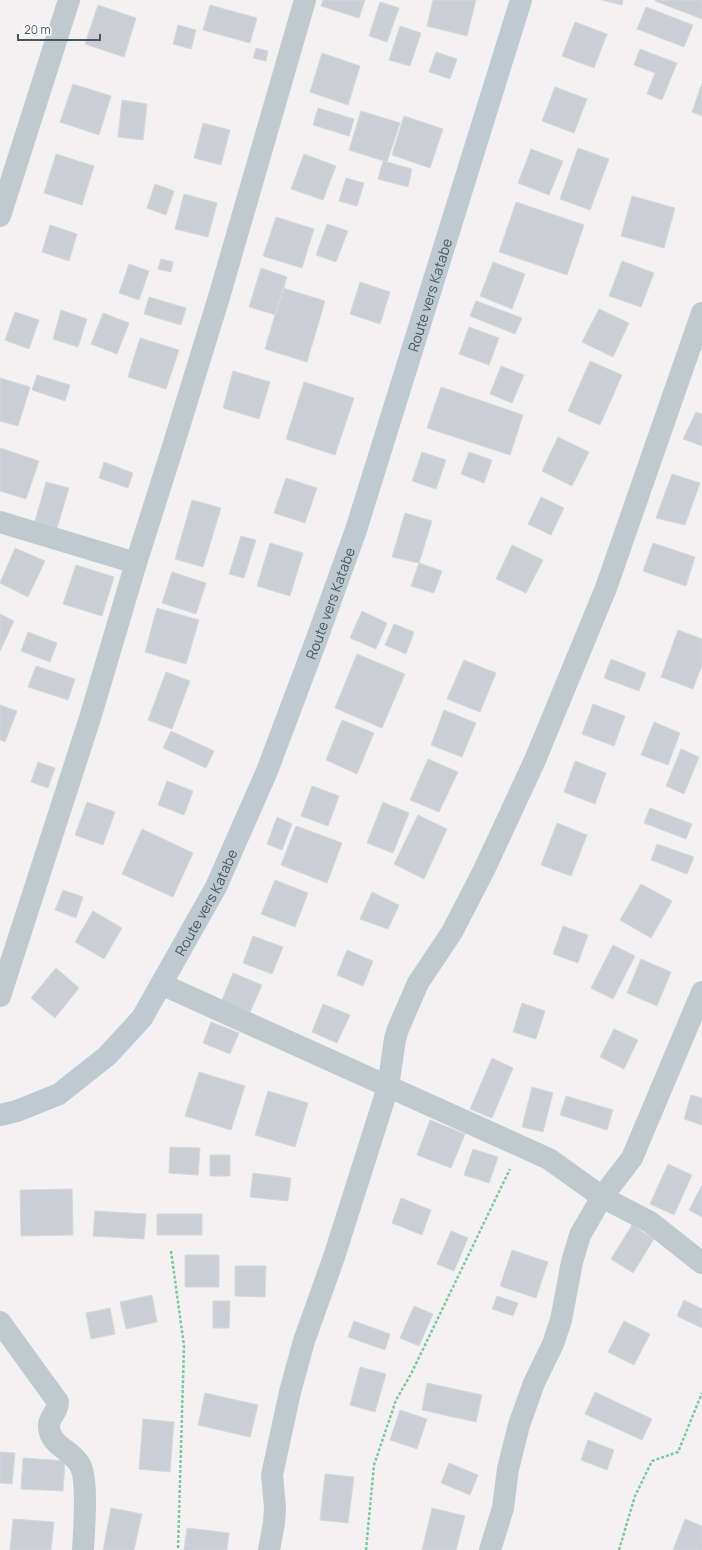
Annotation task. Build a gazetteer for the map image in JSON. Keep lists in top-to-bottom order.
{
  "streets": {
    "street": ["Route vers Katabe"]
  },
  "scale_bar": "20 m"
}
